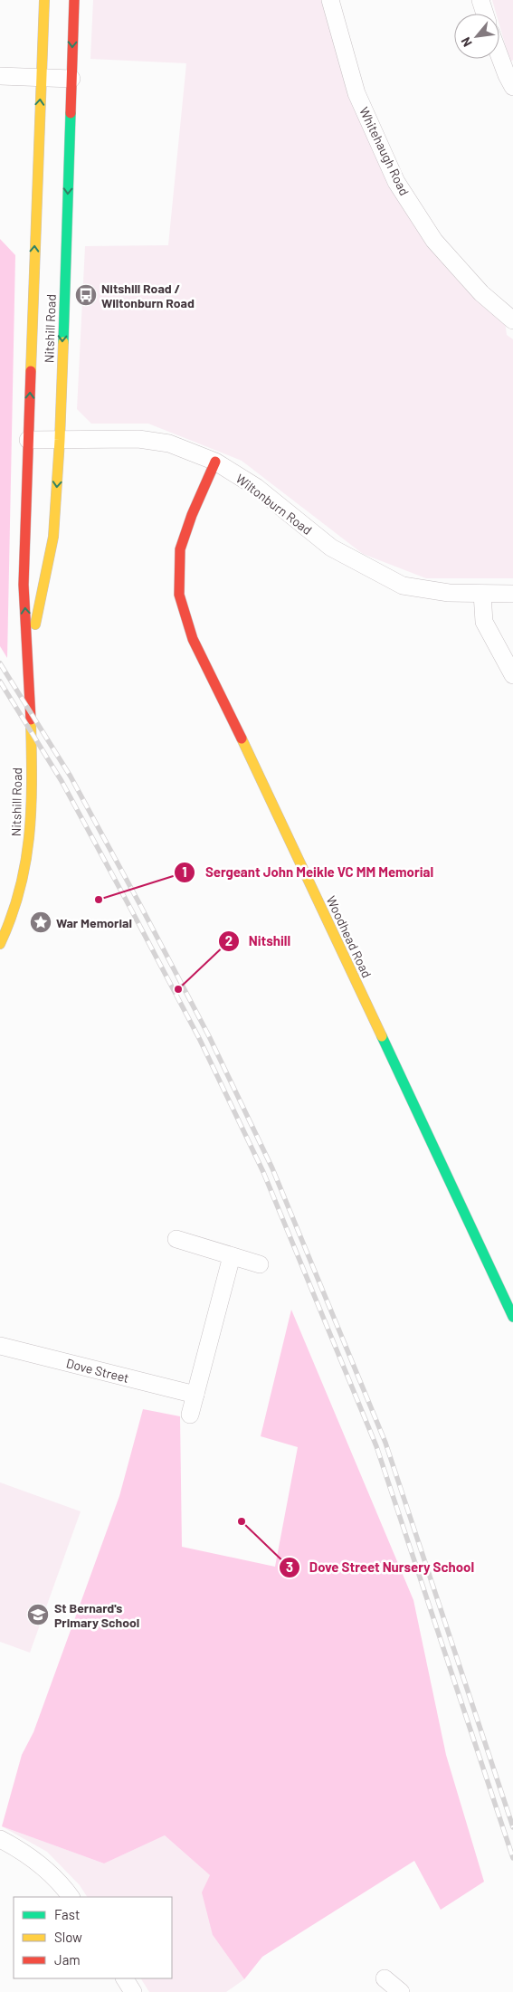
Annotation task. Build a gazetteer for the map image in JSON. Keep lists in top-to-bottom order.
{
  "streets": {
    "main road": ["Nitshill Road", "Woodhead Road"],
    "street": ["Whitehaugh Road", "Wiltonburn Road", "Dove Street"]
  },
  "crossings": [
    ["Nitshill Road", "Wiltonburn Road"],
    ["Wiltonburn Road", "Woodhead Road"]
  ],
  "places": {
    "bus stop": ["Nitshill Road / Wiltonburn Road"],
    "other": ["Sergeant John Meikle VC MM Memorial", "Nitshill", "Dove Street Nursery School"],
    "place": ["War Memorial"],
    "school or university": ["St Bernard's Primary School"]
  },
  "legend": ["Fast", "Slow", "Jam"],
  "north": "bottom left"
}
